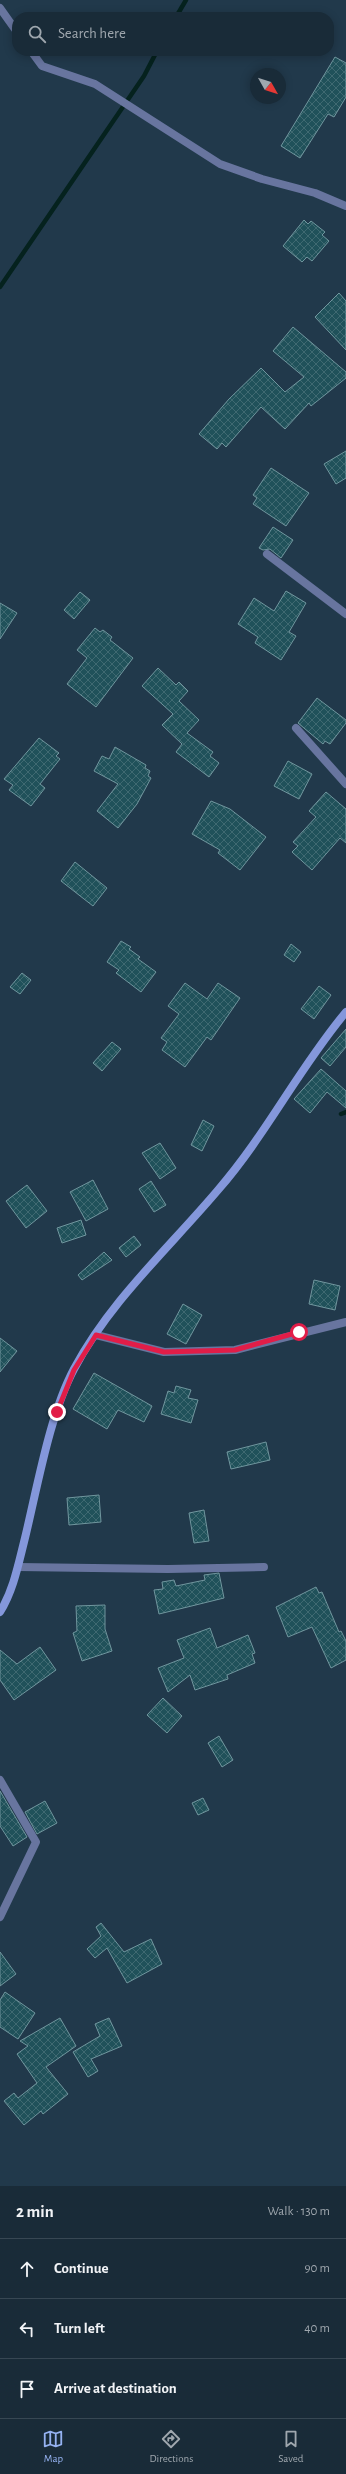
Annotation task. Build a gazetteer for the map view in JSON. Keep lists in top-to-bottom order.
{
  "north": "bottom right",
  "page": {
    "search": "Search here",
    "heading": ["2 min", "Walk · 130 m"],
    "list": [
      ["Continue", "90 m"],
      ["Turn left", "40 m"],
      "Arrive at destination"
    ],
    "nav": ["Map", "Directions", "Saved"]
  }
}
